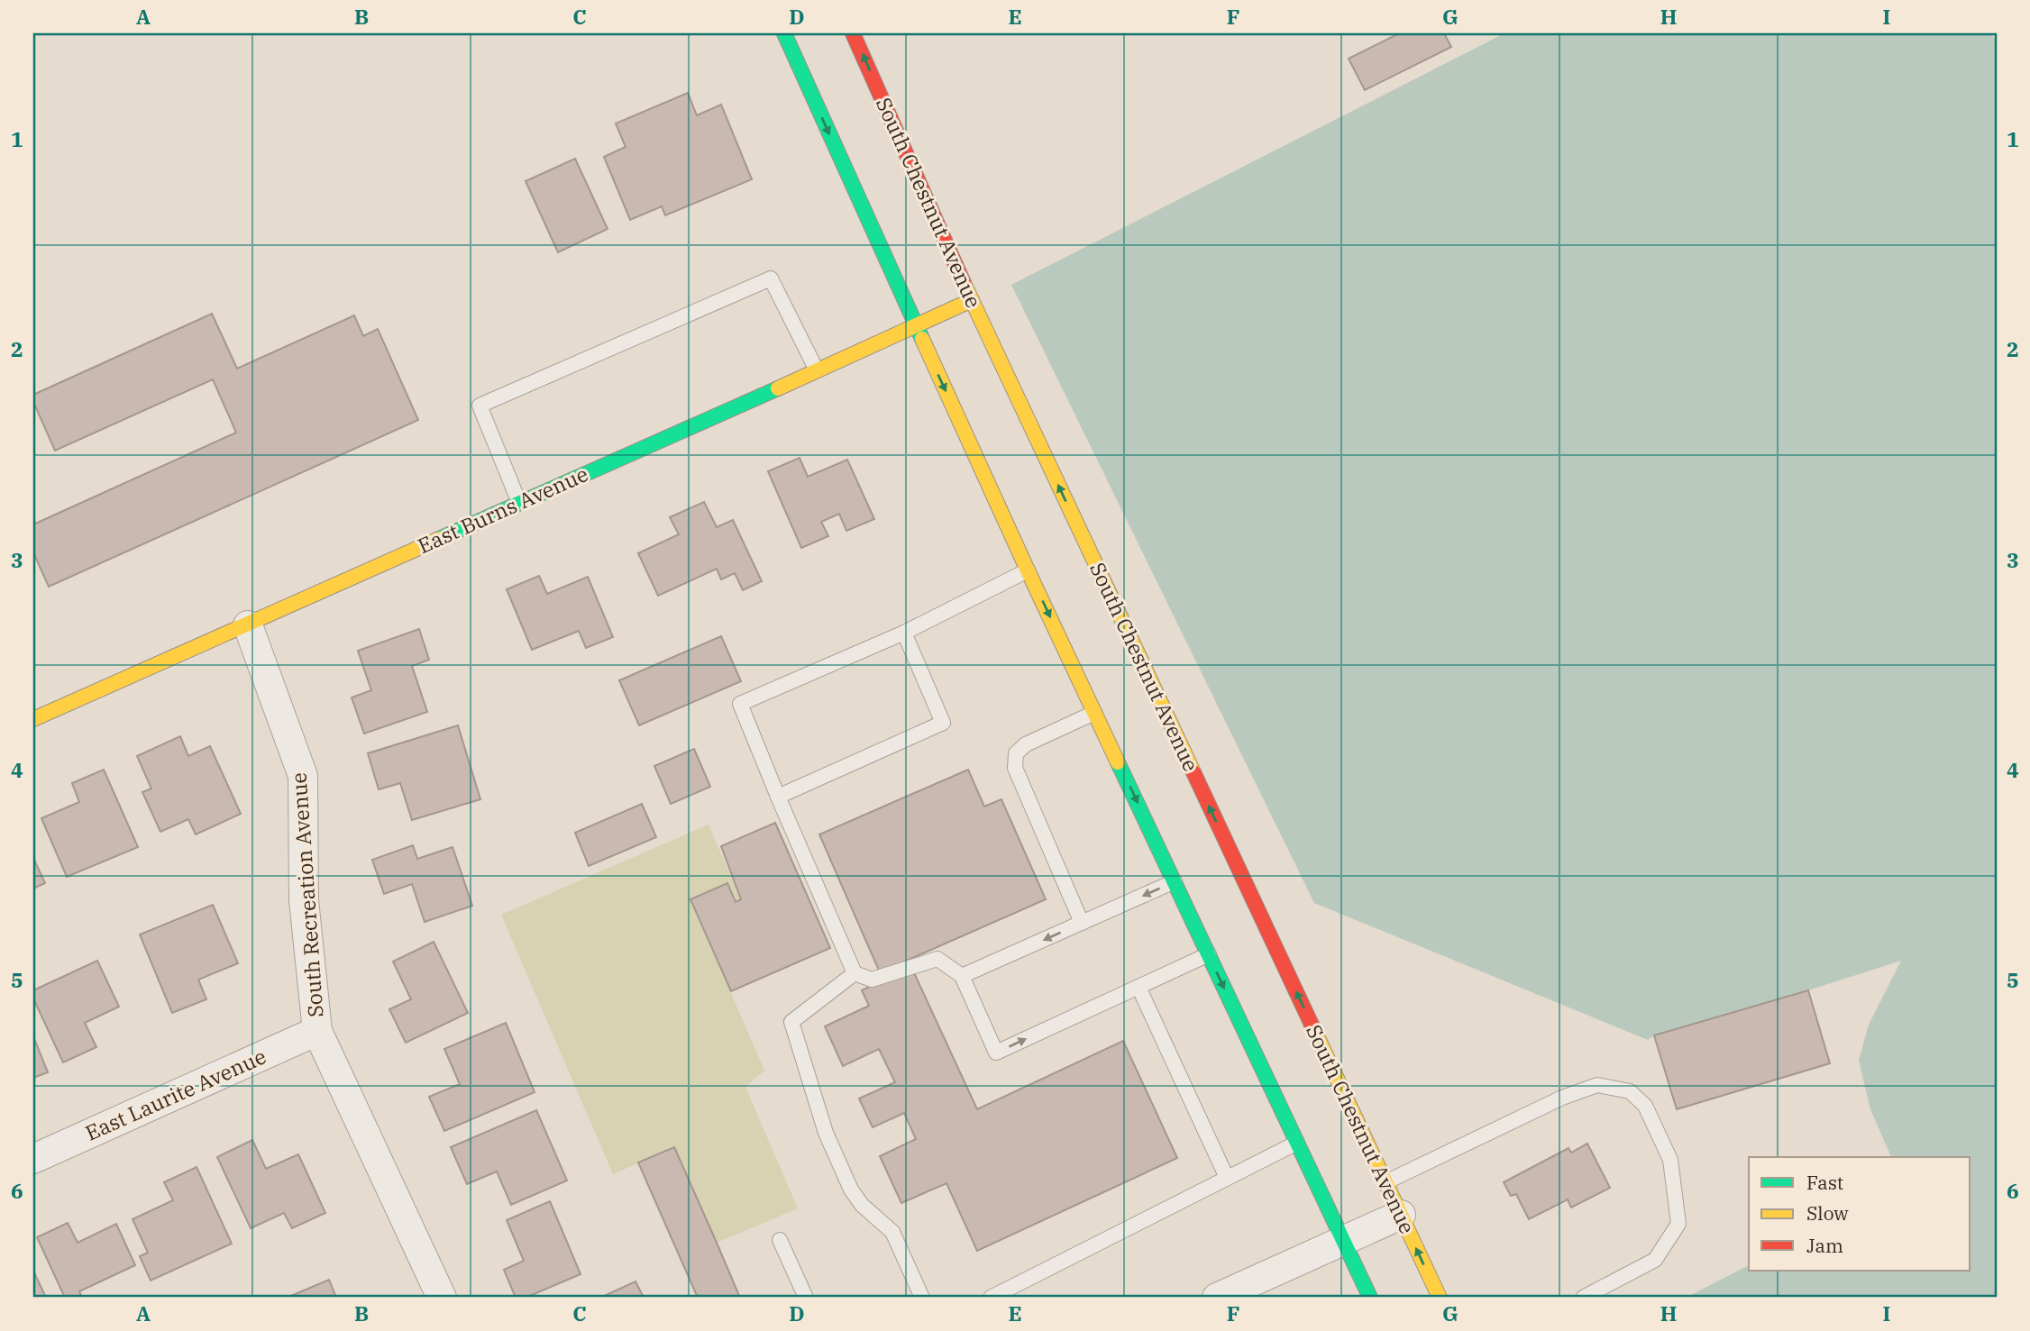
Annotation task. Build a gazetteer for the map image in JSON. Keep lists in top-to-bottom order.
{
  "streets": {
    "main road": ["South Chestnut Avenue", "East Burns Avenue"],
    "street": ["South Recreation Avenue", "East Laurite Avenue"]
  },
  "crossings": [
    ["South Chestnut Avenue", "East Burns Avenue"],
    ["East Burns Avenue", "South Recreation Avenue"],
    ["South Recreation Avenue", "East Laurite Avenue"]
  ],
  "legend": ["Fast", "Slow", "Jam"],
  "grid": {
    "columns": [
      "A",
      "B",
      "C",
      "D",
      "E",
      "F",
      "G",
      "H",
      "I"
    ],
    "rows": [
      "1",
      "2",
      "3",
      "4",
      "5",
      "6"
    ]
  }
}
